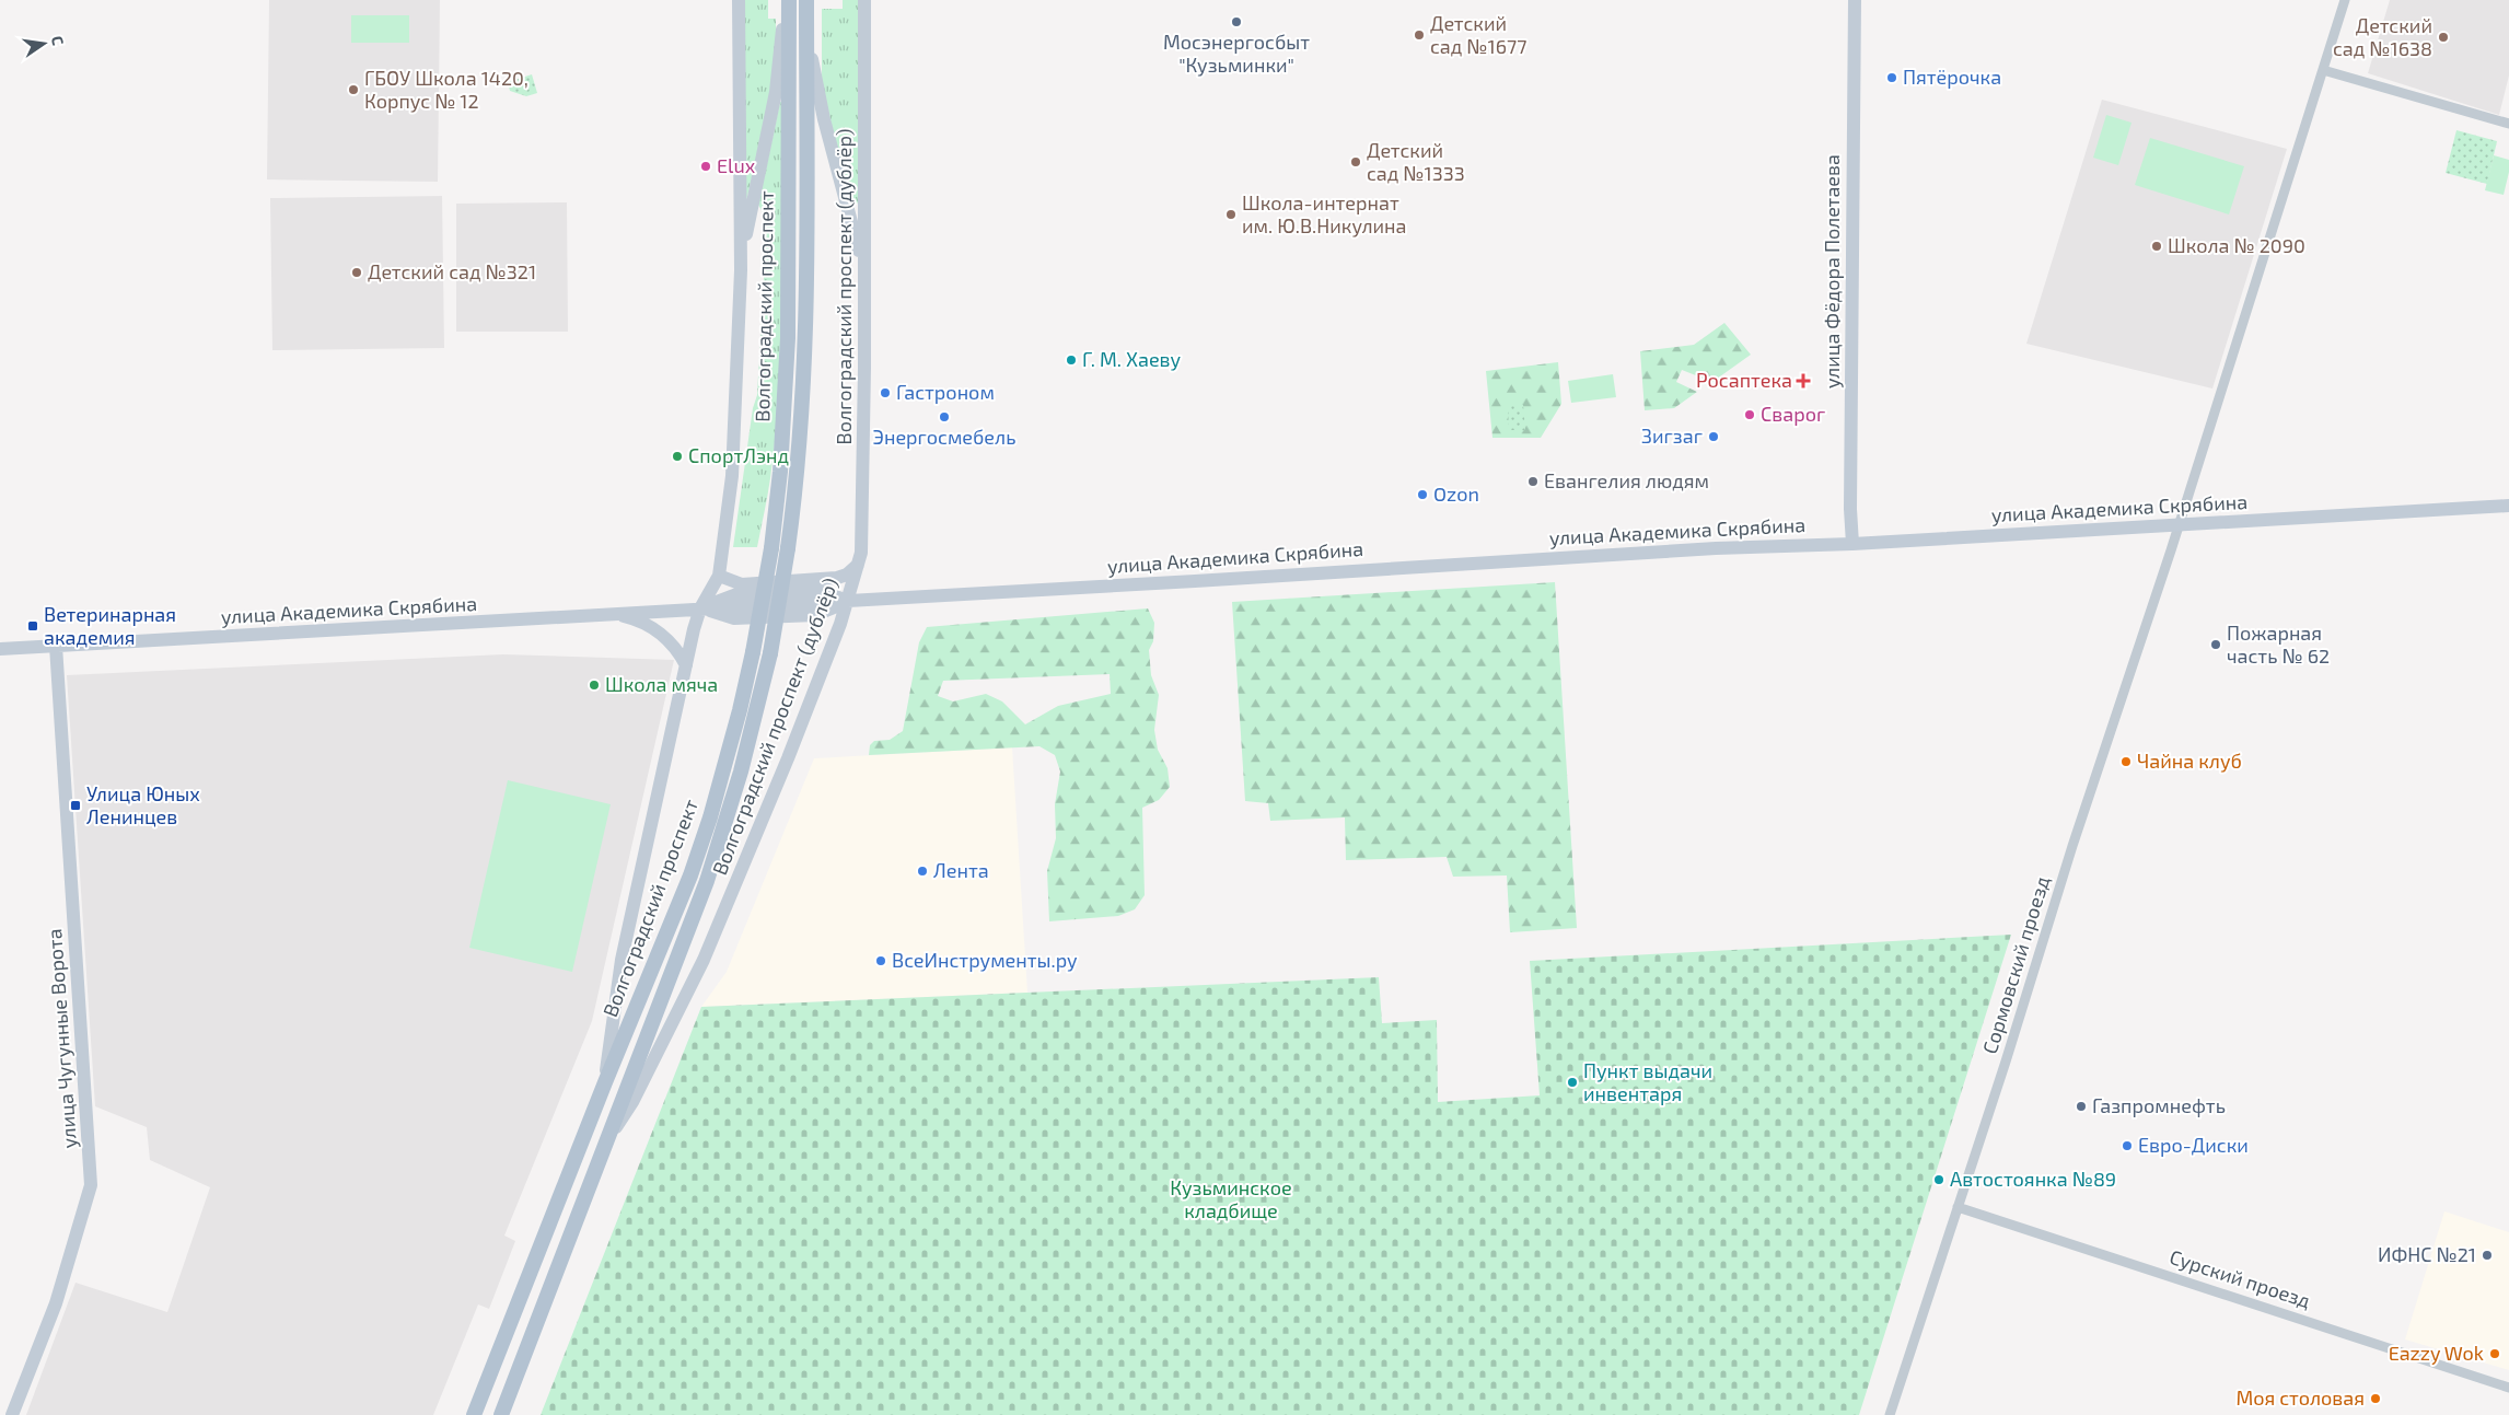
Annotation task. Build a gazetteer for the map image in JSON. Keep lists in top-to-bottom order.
{
  "streets": {
    "main road": [
      "улица Фёдора Полетаева",
      "Волгоградский проспект (дублёр)",
      "Волгоградский проспект",
      "улица Академика Скрябина",
      "улица Чугунные Ворота"
    ],
    "street": ["Сормовский проезд", "Сурский проезд"]
  },
  "crossings": [
    ["улица Фёдора Полетаева", "улица Академика Скрябина"],
    ["Волгоградский проспект (дублёр)", "Волгоградский проспект"],
    ["Волгоградский проспект (дублёр)", "улица Академика Скрябина"],
    ["улица Академика Скрябина", "Сормовский проезд"],
    ["улица Академика Скрябина", "улица Чугунные Ворота"],
    ["Сормовский проезд", "Сурский проезд"]
  ],
  "parks": ["Кузьминское кладбище"],
  "places": {
    "other": [
      "Мосэнергосбыт \"Кузьминки\"",
      "Детский сад №1677",
      "Детский сад №1638",
      "Пятёрочка",
      "ГБОУ Школа 1420, Корпус № 12",
      "Детский сад №1333",
      "Elux",
      "Школа-интернат им. Ю.В.Никулина",
      "Школа № 2090",
      "Детский сад №321",
      "Г. М. Хаеву",
      "Гастроном",
      "Сварог",
      "Энергосмебель",
      "Зигзаг",
      "СпортЛэнд",
      "Евангелия людям",
      "Ozon",
      "Пожарная часть № 62",
      "Школа мяча",
      "Чайна клуб",
      "Лента",
      "ВсеИнструменты.ру",
      "Пункт выдачи инвентаря",
      "Газпромнефть",
      "Евро-Диски",
      "Автостоянка №89",
      "ИФНС №21",
      "Eazzy Wok",
      "Моя столовая"
    ],
    "health": ["Росаптека"],
    "transit": ["Ветеринарная академия", "Улица Юных Ленинцев"]
  },
  "north": "right"
}
